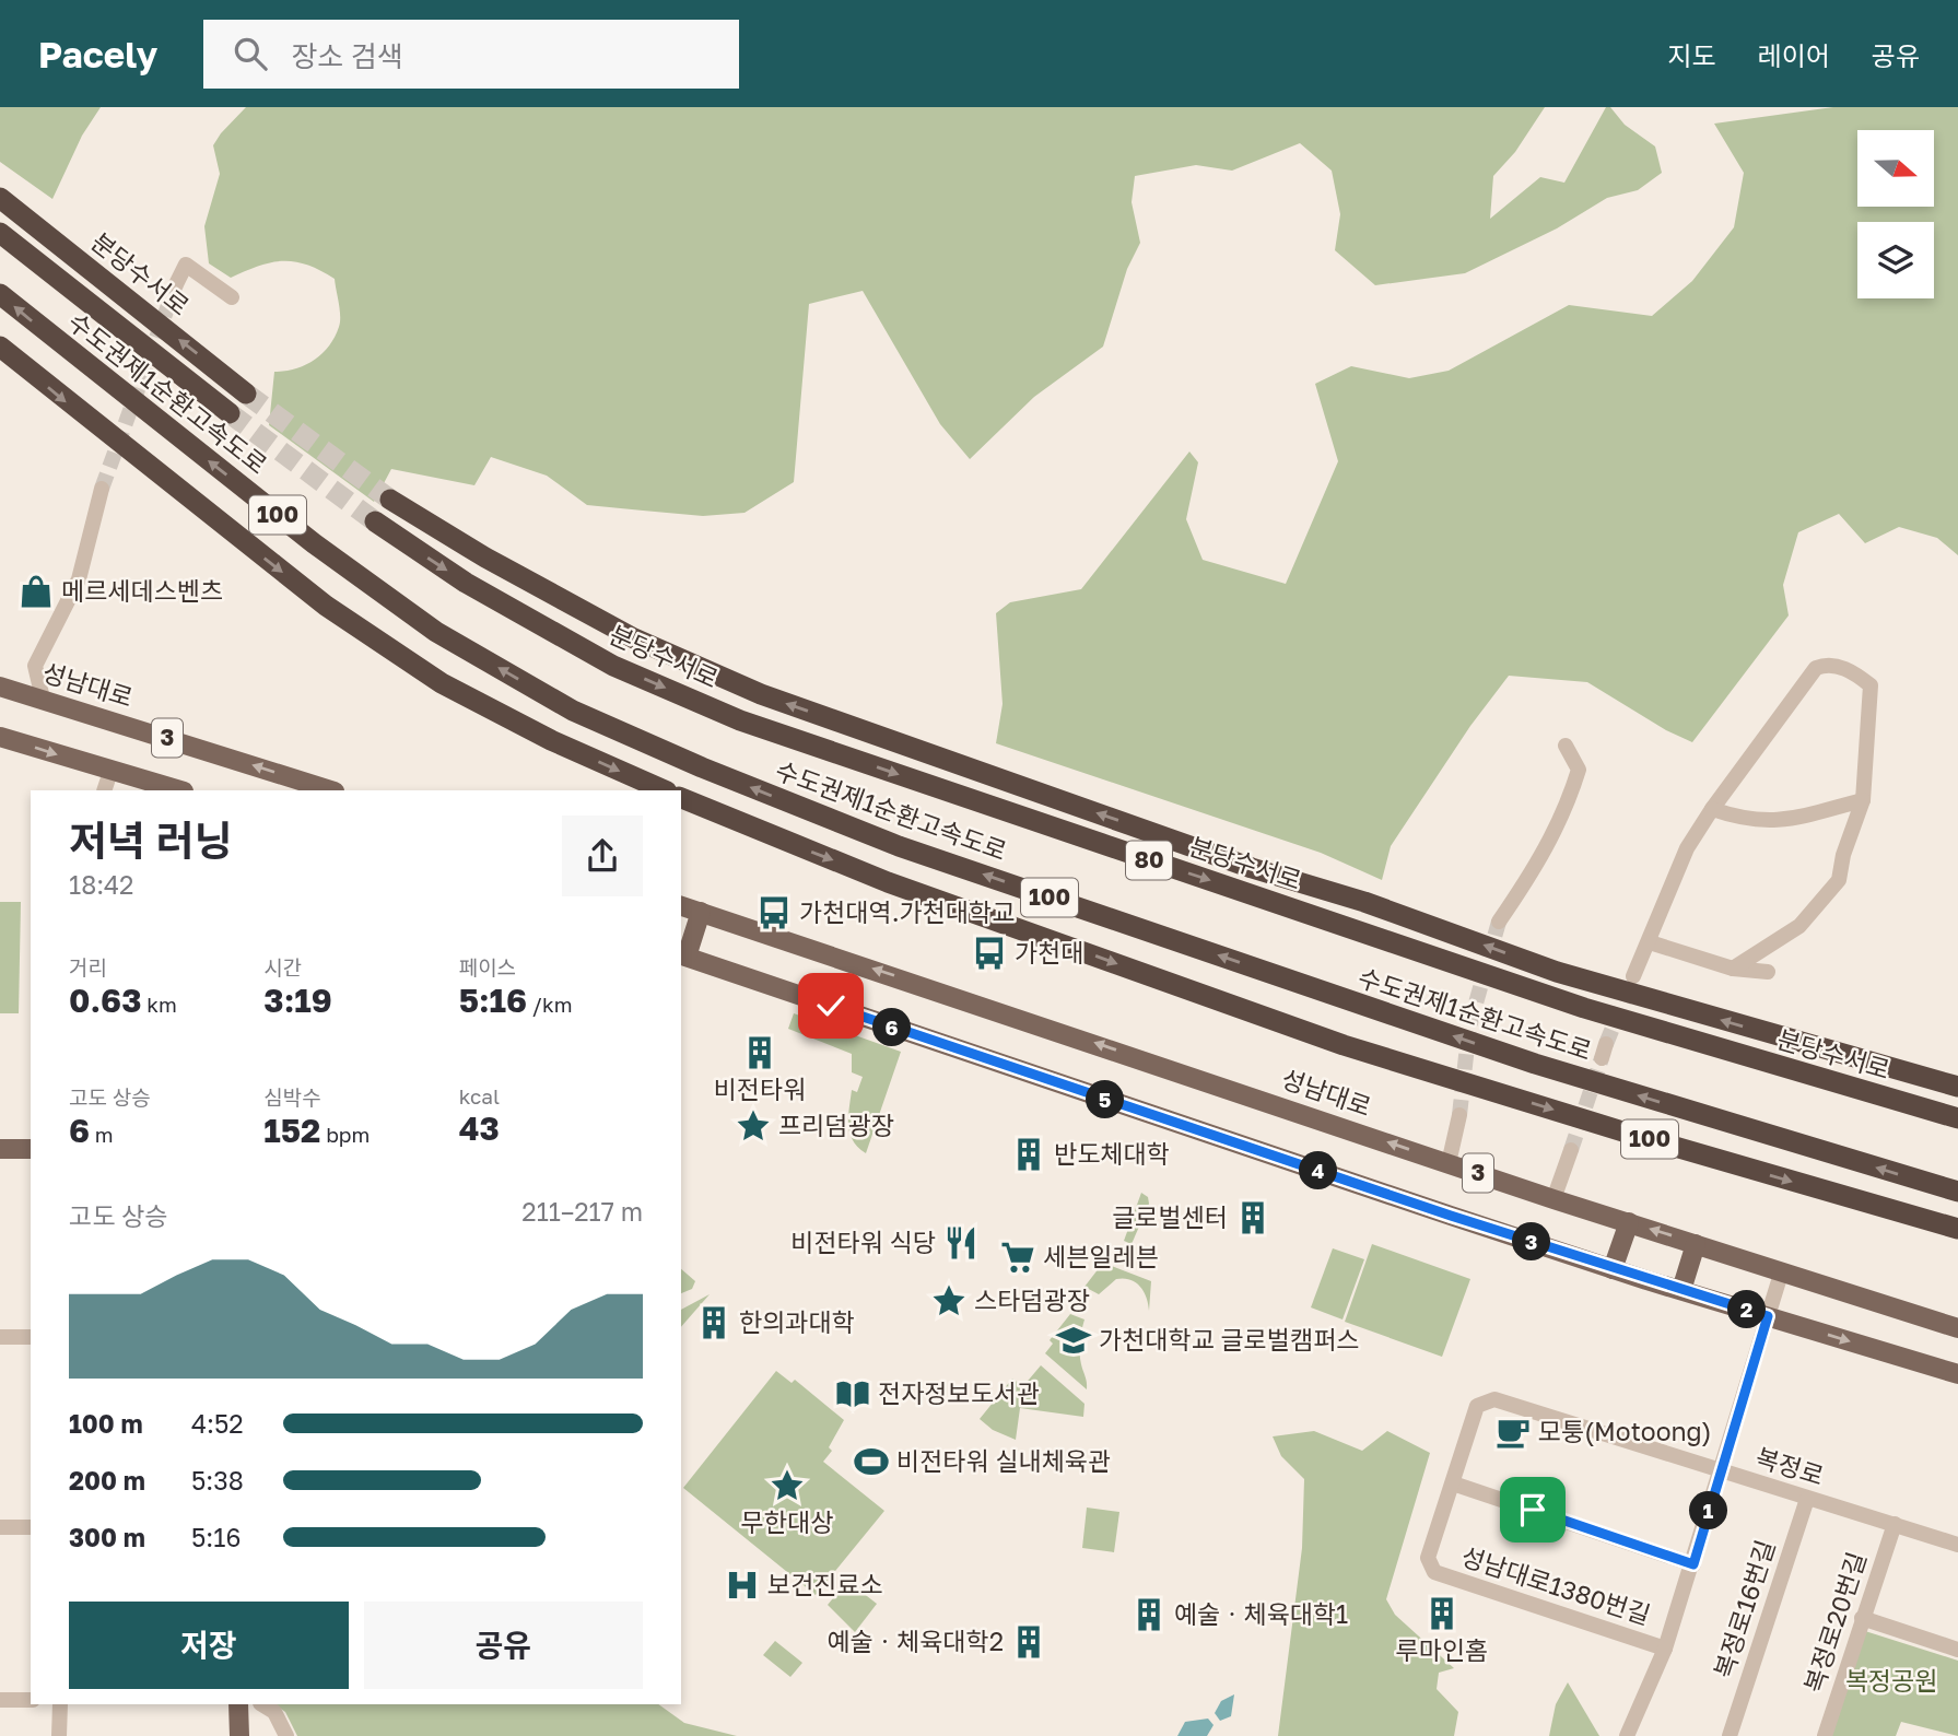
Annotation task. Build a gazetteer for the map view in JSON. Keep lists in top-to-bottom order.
{
  "streets": {
    "highway": [
      "분당수서로",
      "수도권제1순환고속도로",
      "100",
      "80"
    ],
    "main road": ["성남대로", "3"],
    "street": [
      "복정로",
      "성남대로1380번길",
      "복정로16번길",
      "복정로20번길"
    ]
  },
  "crossings": [
    ["복정로", "성남대로1380번길"],
    ["복정로", "복정로16번길"],
    ["복정로", "복정로20번길"]
  ],
  "parks": ["복정공원"],
  "places": {
    "shop": ["메르세데스벤츠"],
    "bus stop": ["가천대역.가천대학교", "가천대"],
    "building": [
      "비전타워",
      "반도체대학",
      "글로벌센터",
      "한의과대학",
      "루마인홈",
      "예술ㆍ체육대학1",
      "예술ㆍ체육대학2"
    ],
    "place": ["프리덤광장", "스타덤광장", "무한대상"],
    "restaurant": ["비전타워 식당"],
    "supermarket": ["세븐일레븐"],
    "school or university": ["가천대학교 글로벌캠퍼스"],
    "library": ["전자정보도서관"],
    "cafe": ["모퉁(Motoong)"],
    "sports": ["비전타워 실내체육관"],
    "hospital": ["보건진료소"]
  },
  "north": "right",
  "page": {
    "header": "Pacely",
    "search": "장소 검색",
    "nav": ["지도", "레이어", "공유"],
    "heading": ["저녁 러닝", "18:42"],
    "stats": [
      ["거리", "0.63 km"],
      ["시간", "3:19"],
      ["페이스", "5:16 /km"],
      ["고도 상승", "6 m"],
      ["심박수", "152 bpm"],
      ["kcal", "43"]
    ],
    "pins": [
      "6",
      "5",
      "4",
      "3",
      "2",
      "1"
    ],
    "chart": ["고도 상승", "211–217 m"],
    "list": [
      {
        "name": "100 m",
        "note": "4:52"
      },
      {
        "name": "200 m",
        "note": "5:38"
      },
      {
        "name": "300 m",
        "note": "5:16"
      }
    ],
    "buttons": ["저장", "공유"]
  }
}
